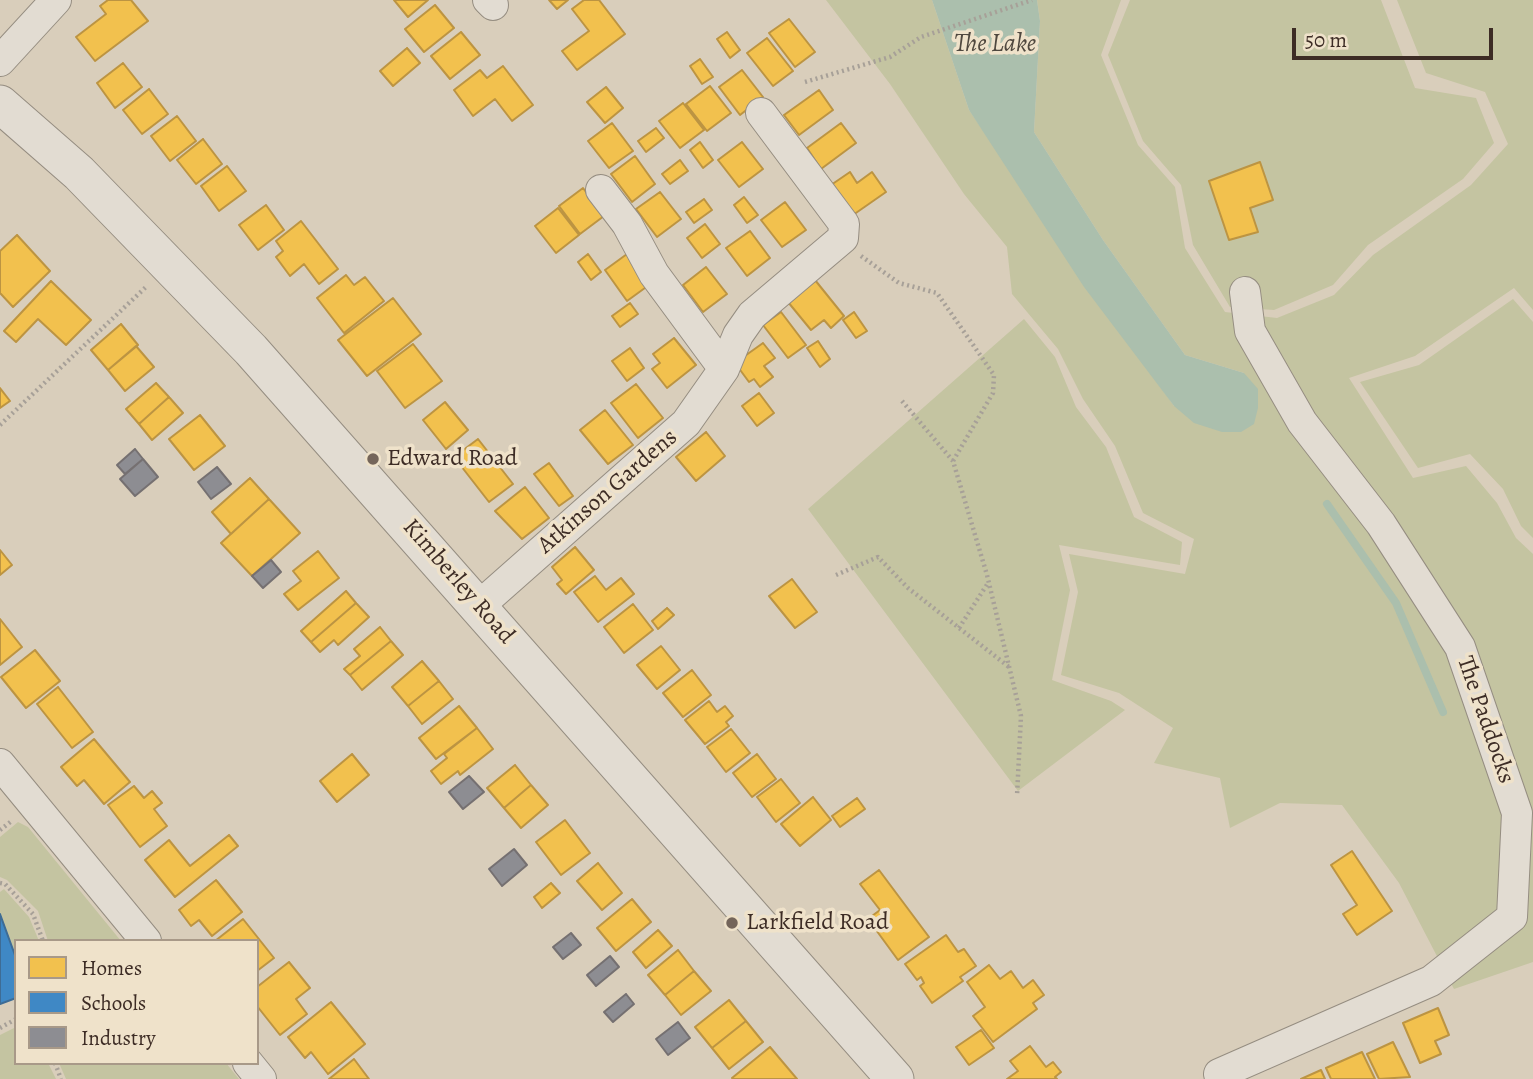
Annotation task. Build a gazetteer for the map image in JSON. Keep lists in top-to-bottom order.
{
  "streets": {
    "street": ["Atkinson Gardens", "Kimberley Road", "The Paddocks"]
  },
  "crossings": [
    ["Atkinson Gardens", "Kimberley Road"]
  ],
  "water": ["The Lake"],
  "places": ["Edward Road", "Larkfield Road"],
  "legend": ["Homes", "Schools", "Industry"],
  "scale_bar": "50 m"
}
